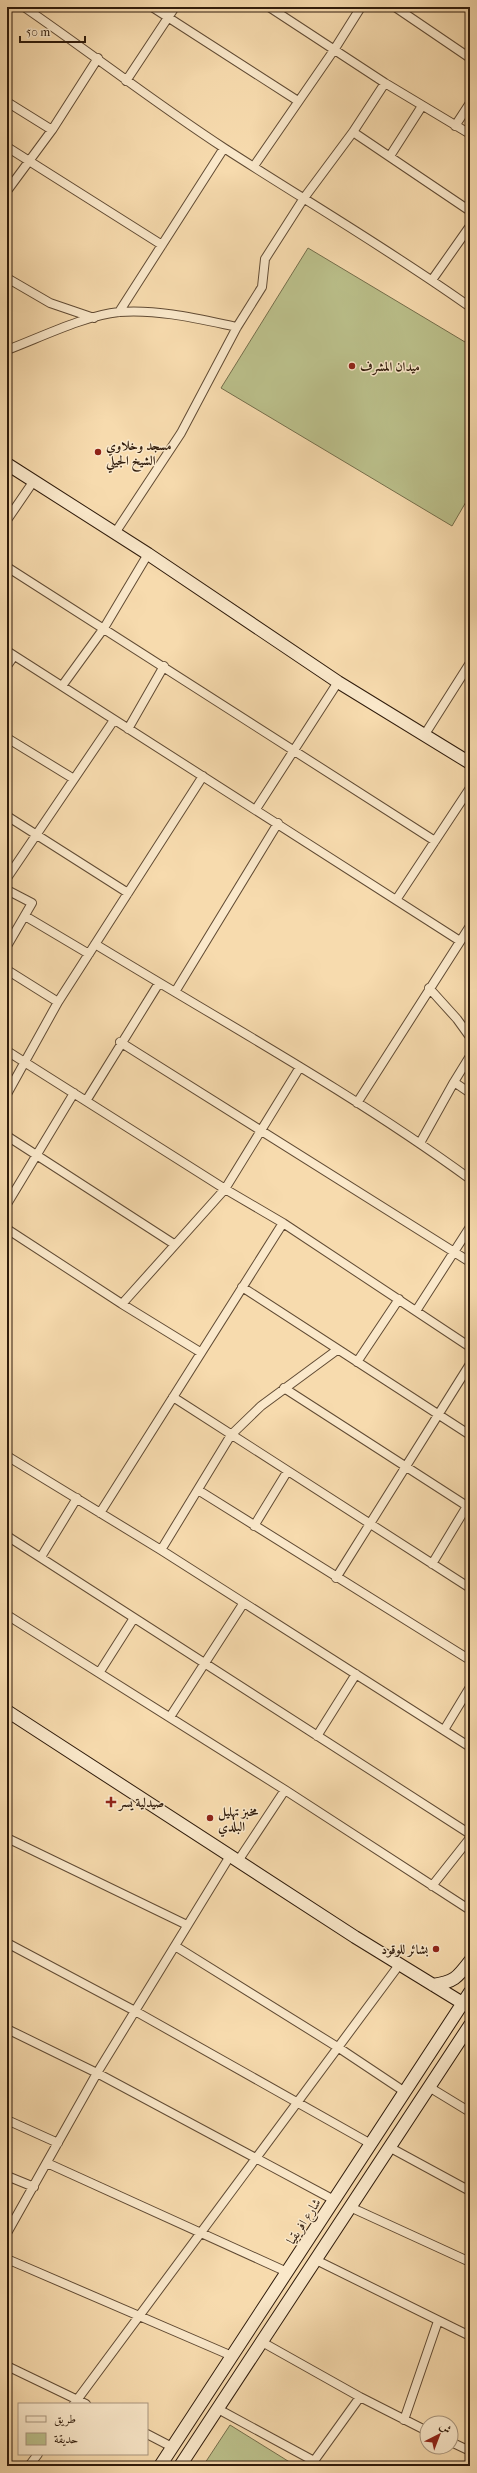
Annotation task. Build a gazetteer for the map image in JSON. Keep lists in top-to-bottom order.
{
  "streets": {
    "street": ["شارع افريقيا"]
  },
  "places": {
    "other": [
      "ميدان المشرف",
      "مسجد وخلاوي الشيخ الجيلي",
      "مخبز تهليل البلدي",
      "بشائر للوقود"
    ],
    "health": ["صيدلية يسر"]
  },
  "legend": ["طريق", "حديقة"],
  "scale_bar": "50 m",
  "north": "top right"
}
